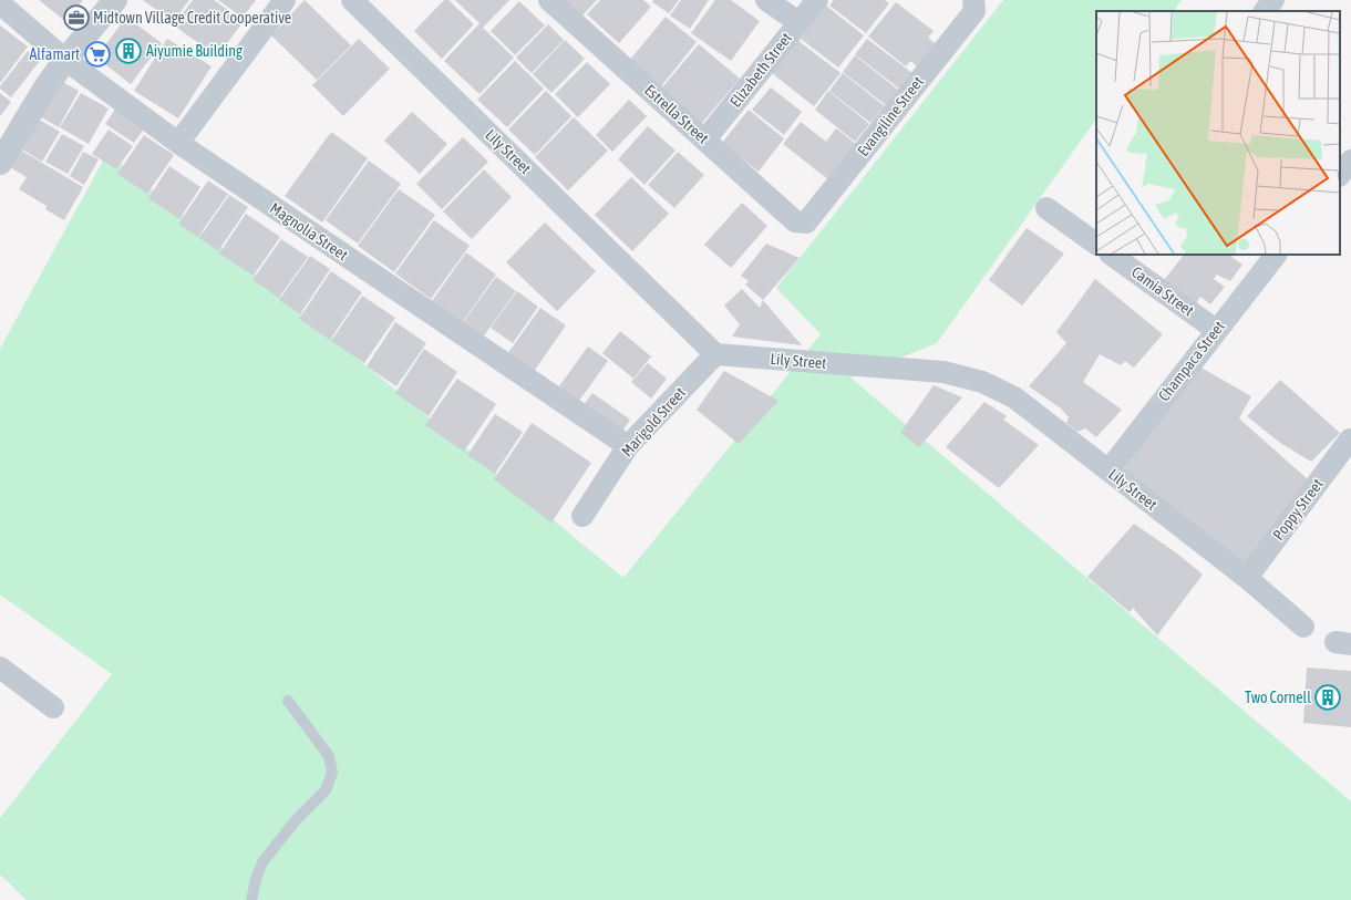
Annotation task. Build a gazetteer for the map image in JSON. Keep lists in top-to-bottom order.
{
  "streets": {
    "street": [
      "Elizabeth Street",
      "Estrella Street",
      "Evangiline Street",
      "Lily Street",
      "Magnolia Street",
      "Camia Street",
      "Champaca Street",
      "Marigold Street",
      "Poppy Street"
    ]
  },
  "crossings": [
    ["Elizabeth Street", "Estrella Street"],
    ["Estrella Street", "Evangiline Street"],
    ["Lily Street", "Champaca Street"],
    ["Lily Street", "Marigold Street"],
    ["Lily Street", "Poppy Street"],
    ["Magnolia Street", "Marigold Street"],
    ["Camia Street", "Champaca Street"]
  ],
  "places": {
    "office": ["Midtown Village Credit Cooperative"],
    "building": ["Aiyumie Building", "Two Cornell"],
    "supermarket": ["Alfamart"]
  }
}
